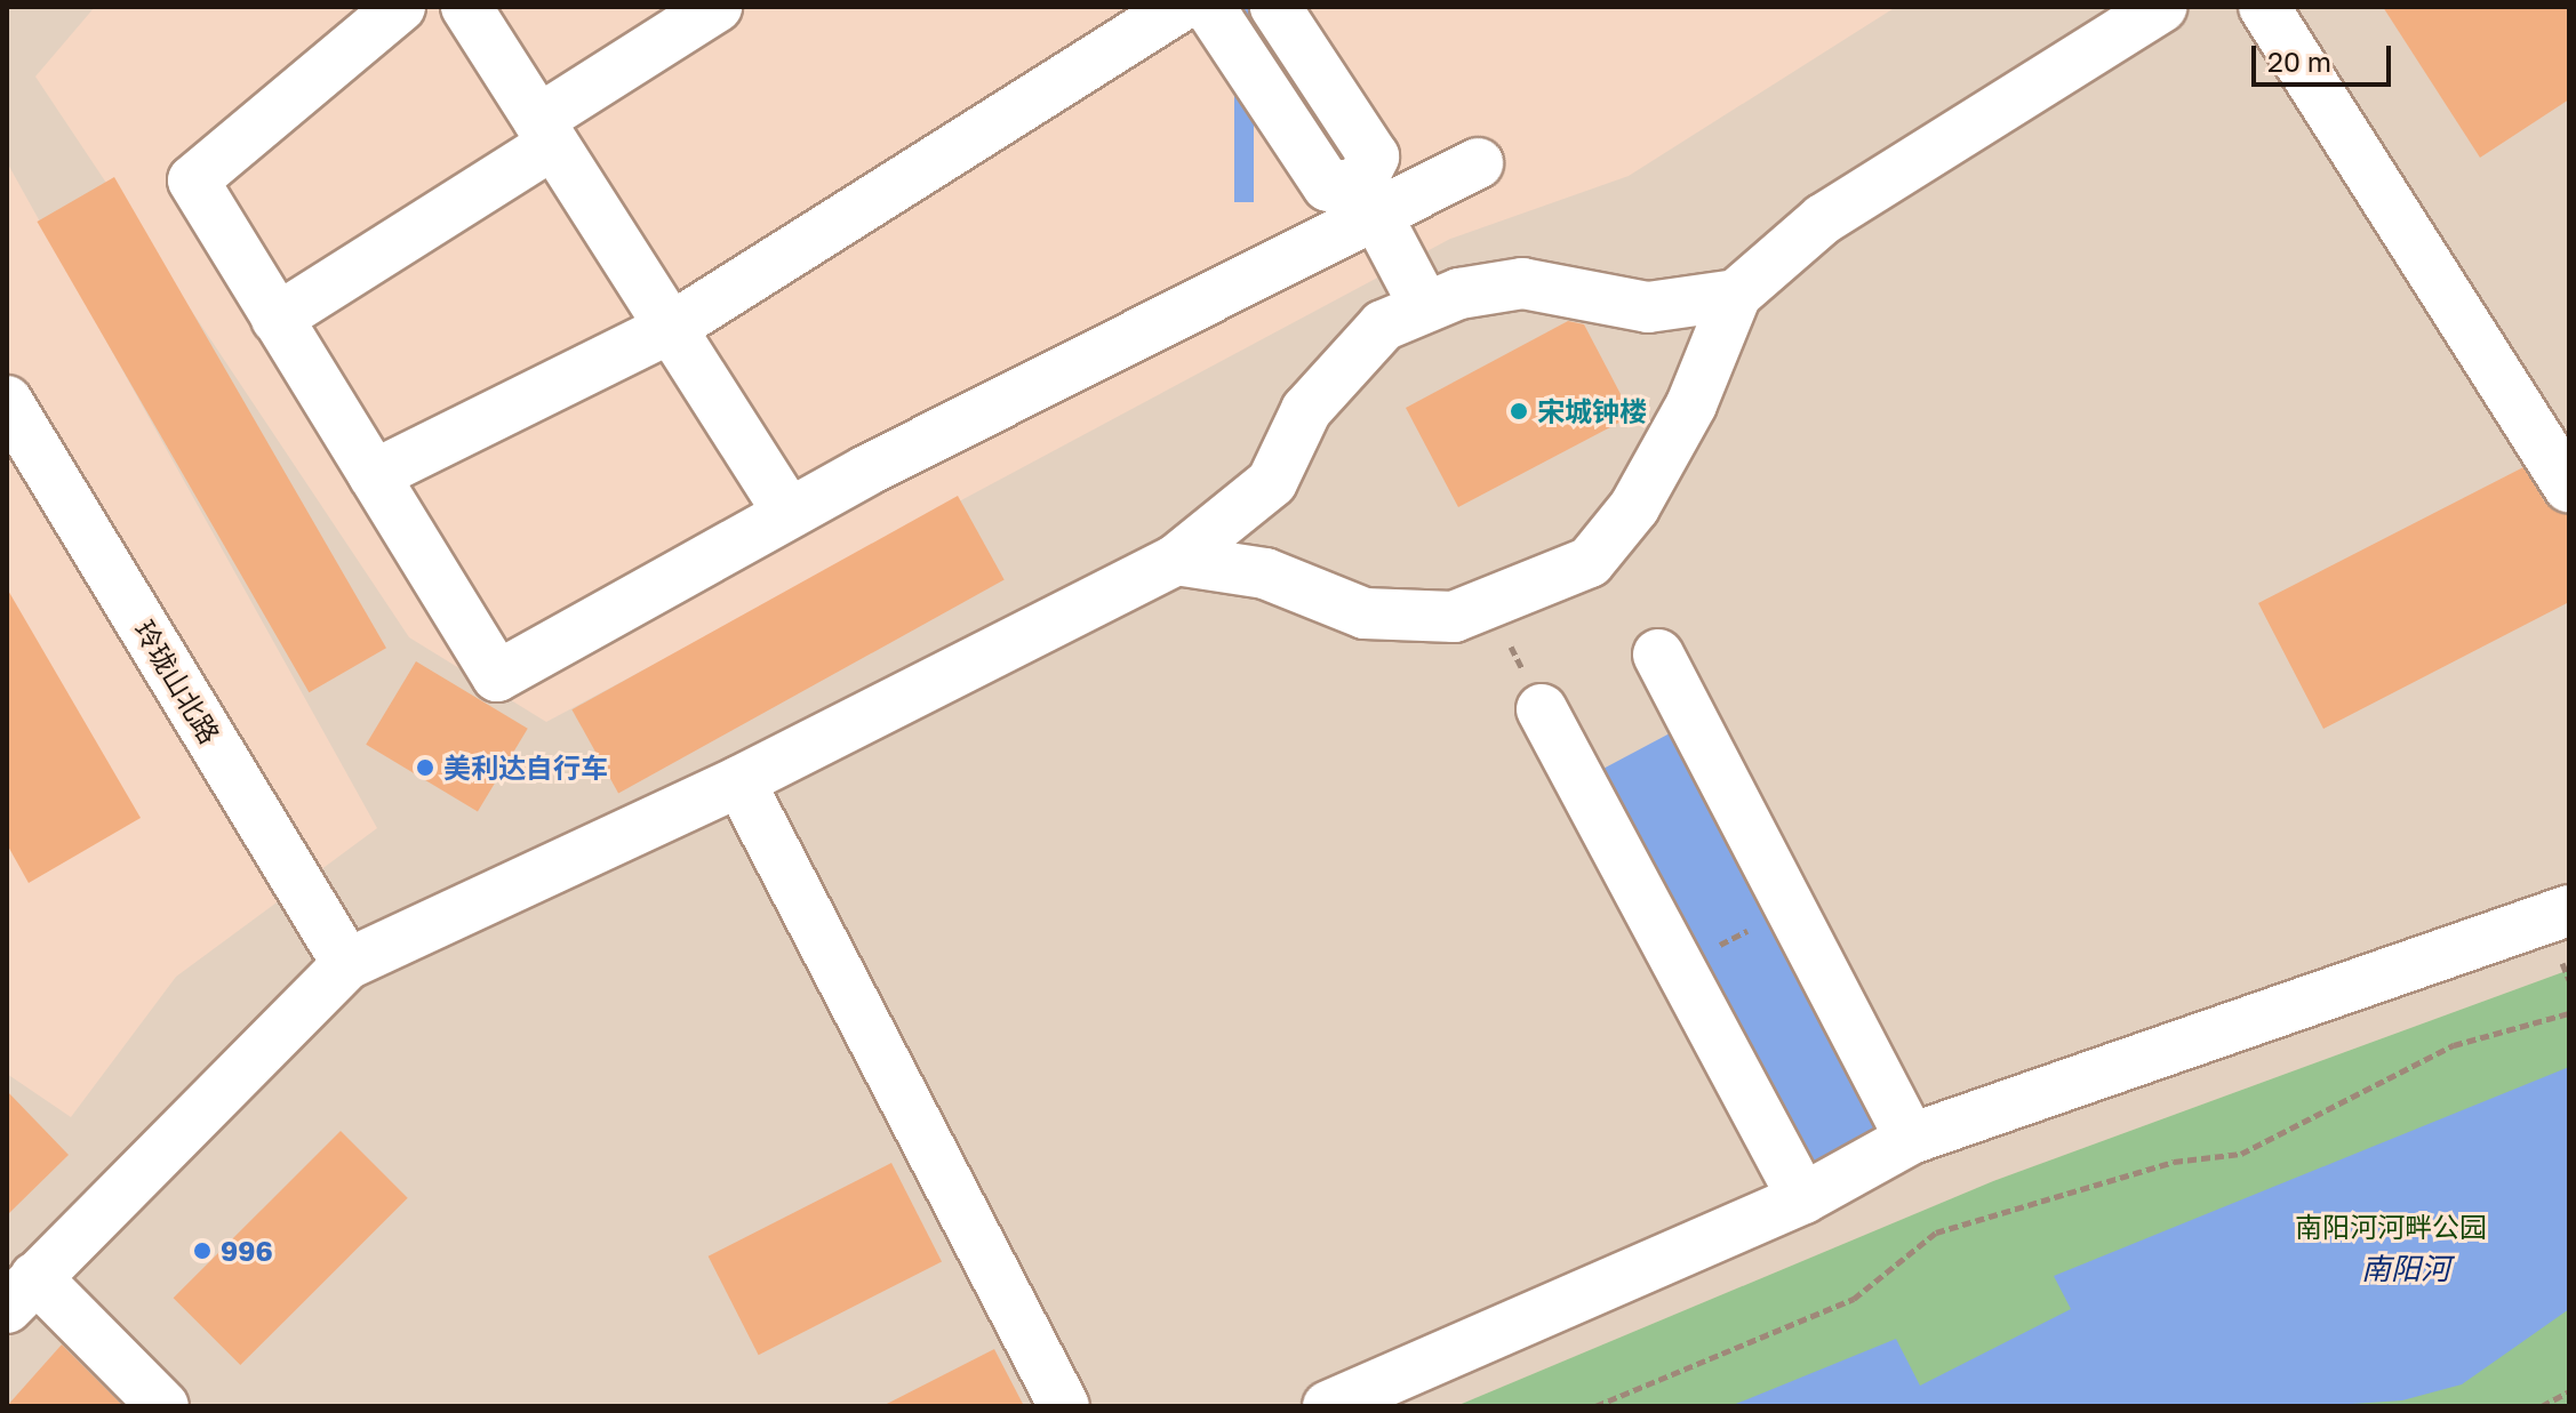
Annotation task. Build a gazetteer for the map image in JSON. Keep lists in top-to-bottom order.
{
  "streets": {
    "street": ["玲珑山北路"]
  },
  "water": ["南阳河"],
  "parks": ["南阳河河畔公园"],
  "places": ["宋城钟楼", "美利达自行车", "996"],
  "scale_bar": "20 m"
}
